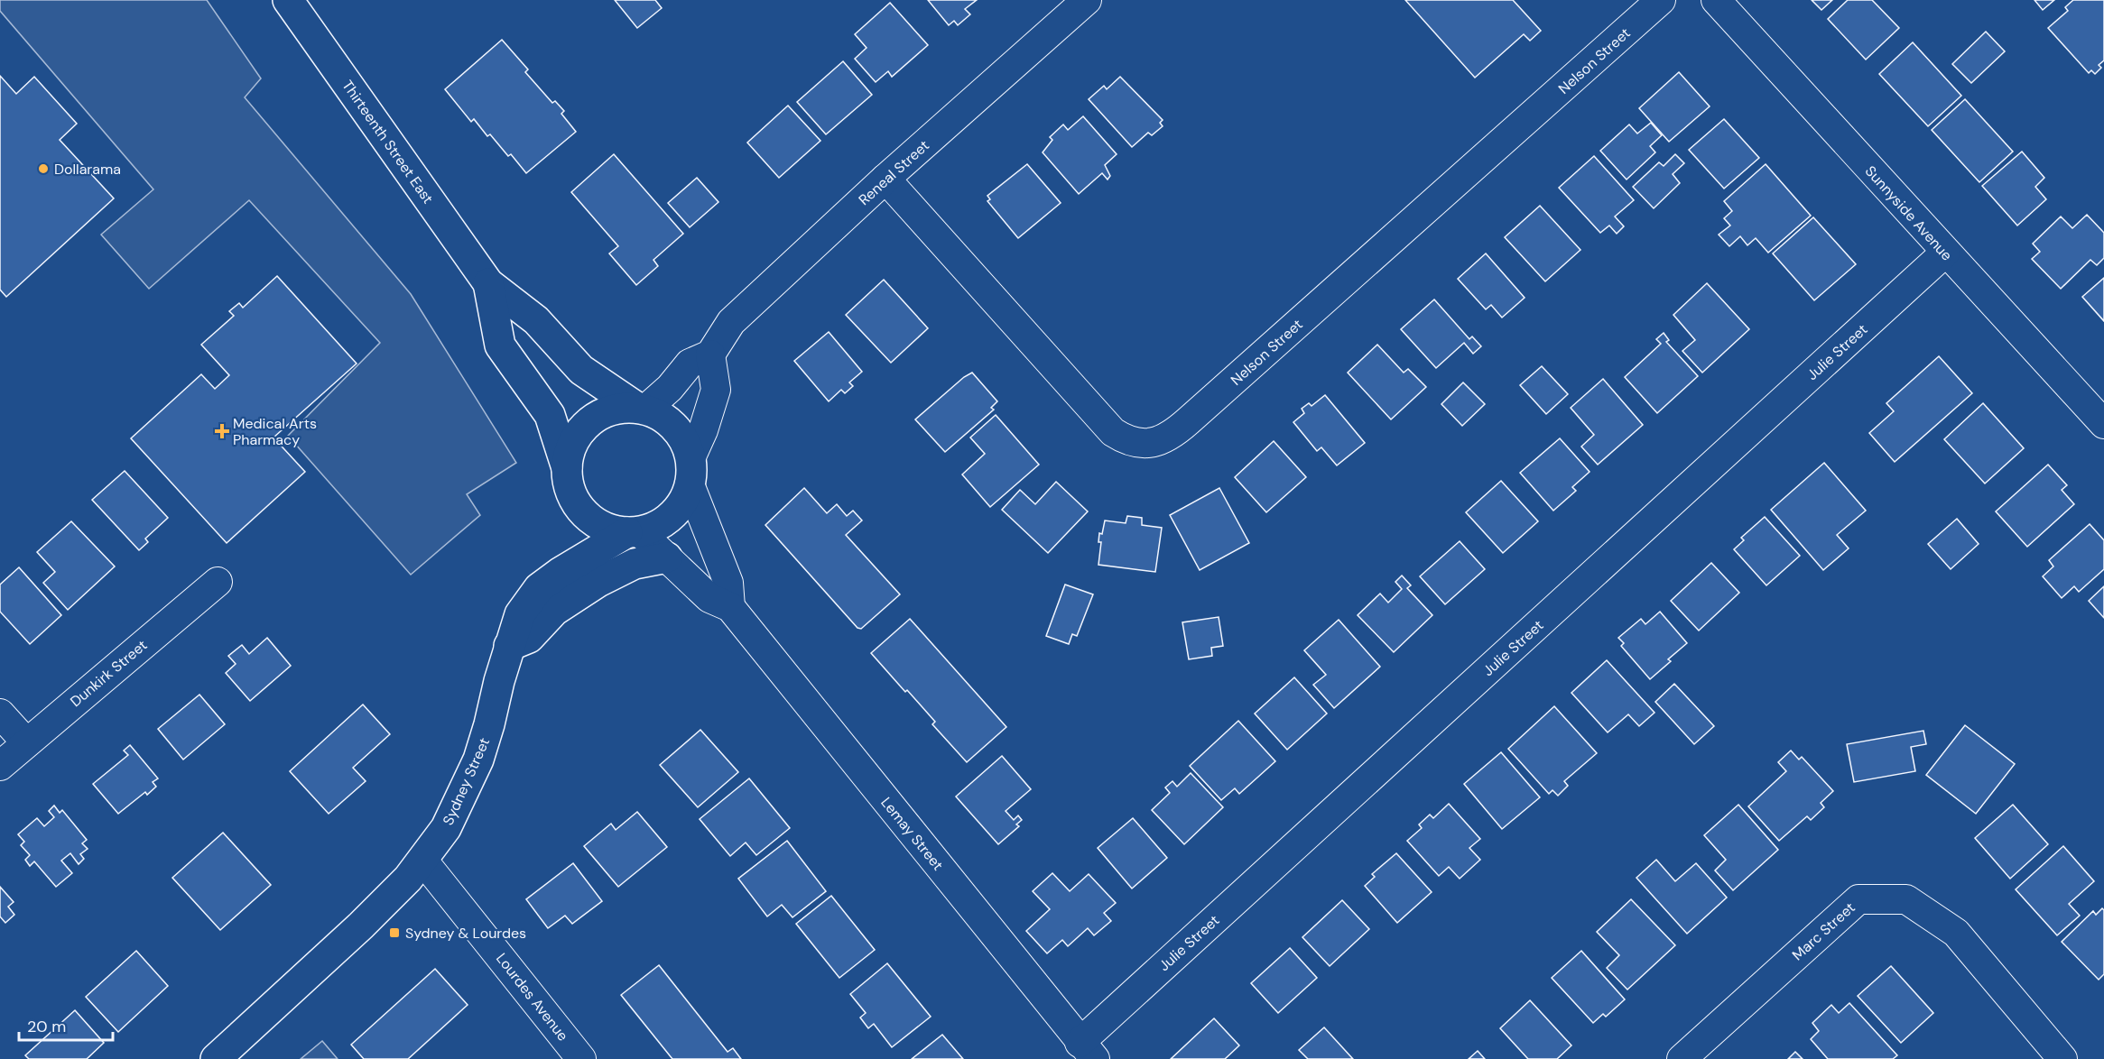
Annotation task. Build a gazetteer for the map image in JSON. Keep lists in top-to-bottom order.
{
  "streets": {
    "street": [
      "Nelson Street",
      "Thirteenth Street East",
      "Reneal Street",
      "Sunnyside Avenue",
      "Julie Street",
      "Dunkirk Street",
      "Sydney Street",
      "Lemay Street",
      "Marc Street",
      "Lourdes Avenue"
    ]
  },
  "crossings": [
    ["Nelson Street", "Reneal Street"],
    ["Thirteenth Street East", "Reneal Street"],
    ["Thirteenth Street East", "Sydney Street"],
    ["Thirteenth Street East", "Lemay Street"],
    ["Reneal Street", "Sydney Street"],
    ["Reneal Street", "Lemay Street"],
    ["Sunnyside Avenue", "Julie Street"],
    ["Julie Street", "Lemay Street"],
    ["Sydney Street", "Lemay Street"],
    ["Sydney Street", "Lourdes Avenue"]
  ],
  "places": {
    "other": ["Dollarama"],
    "health": ["Medical Arts Pharmacy"],
    "transit": ["Sydney & Lourdes"]
  },
  "scale_bar": "20 m"
}
